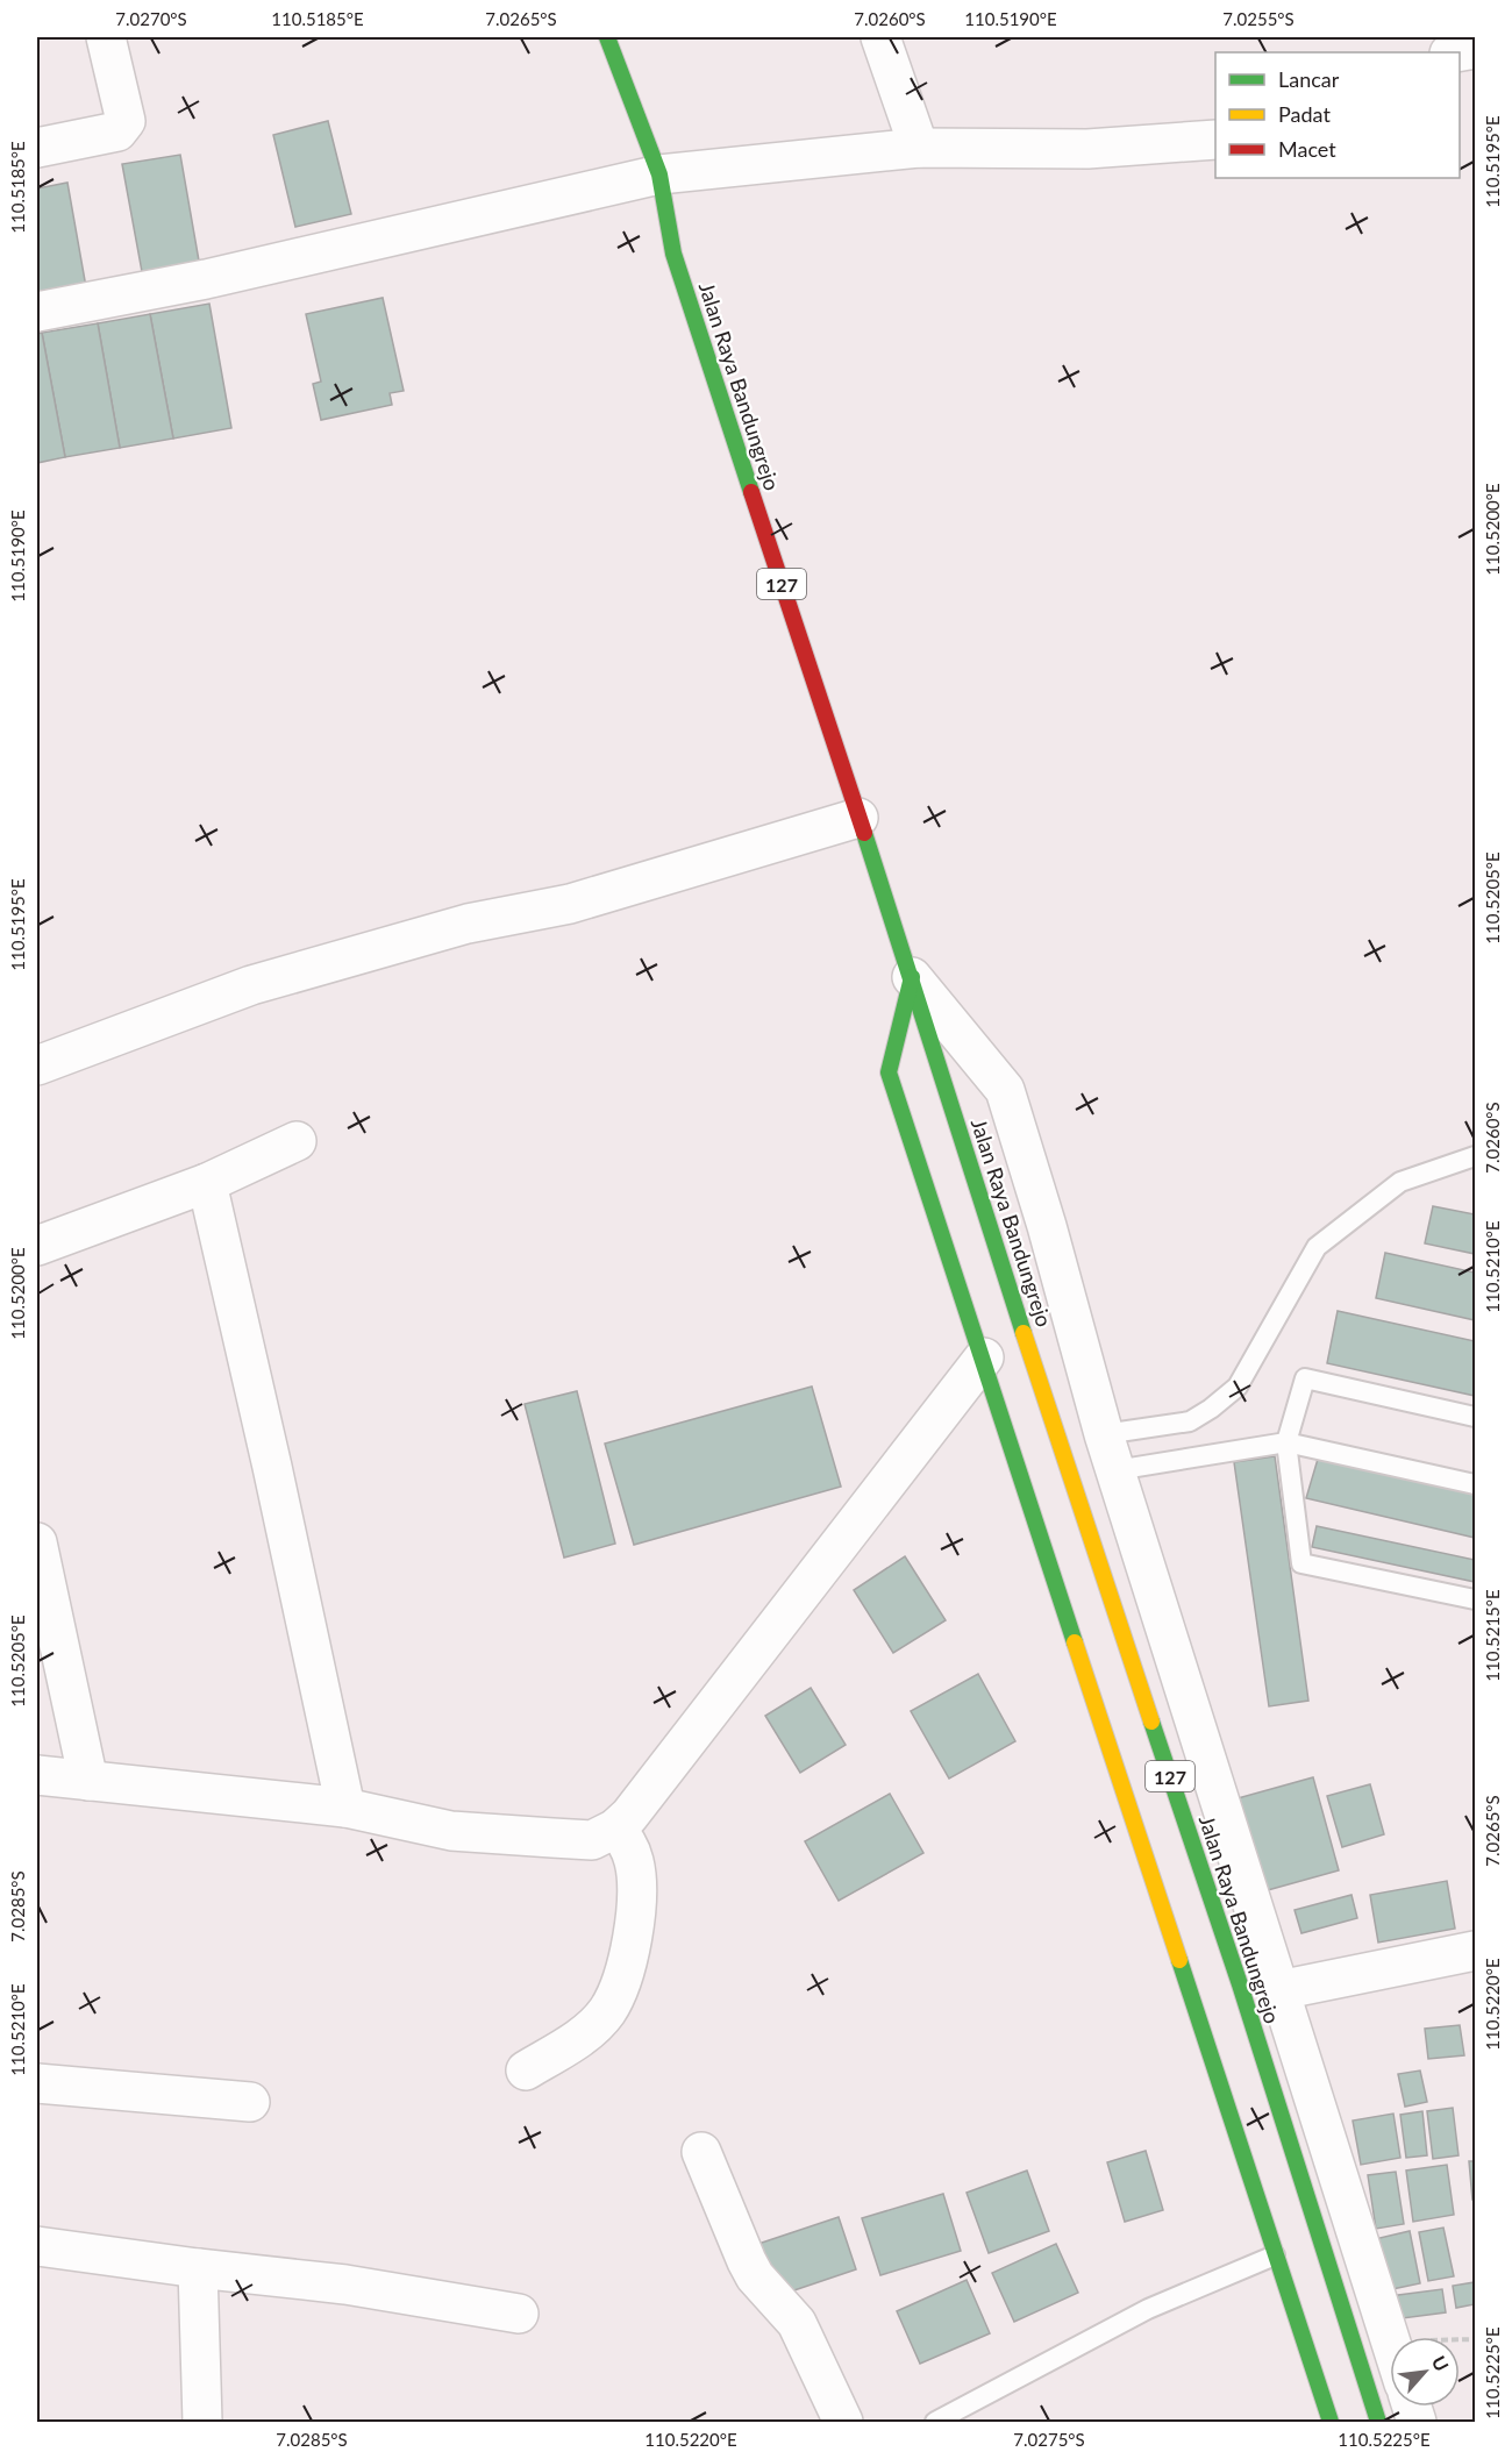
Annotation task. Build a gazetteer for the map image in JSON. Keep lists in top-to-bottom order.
{
  "streets": {
    "main road": ["Jalan Raya Bandungrejo", "127"]
  },
  "legend": ["Lancar", "Padat", "Macet"],
  "north": "top right",
  "coordinates": [
    "7.0270°S",
    "110.5185°E",
    "7.0265°S",
    "7.0260°S",
    "110.5190°E",
    "7.0255°S",
    "110.5195°E",
    "110.5200°E",
    "110.5205°E",
    "110.5210°E",
    "110.5215°E",
    "7.0285°S",
    "110.5220°E",
    "110.5225°E",
    "7.0275°S"
  ]
}
